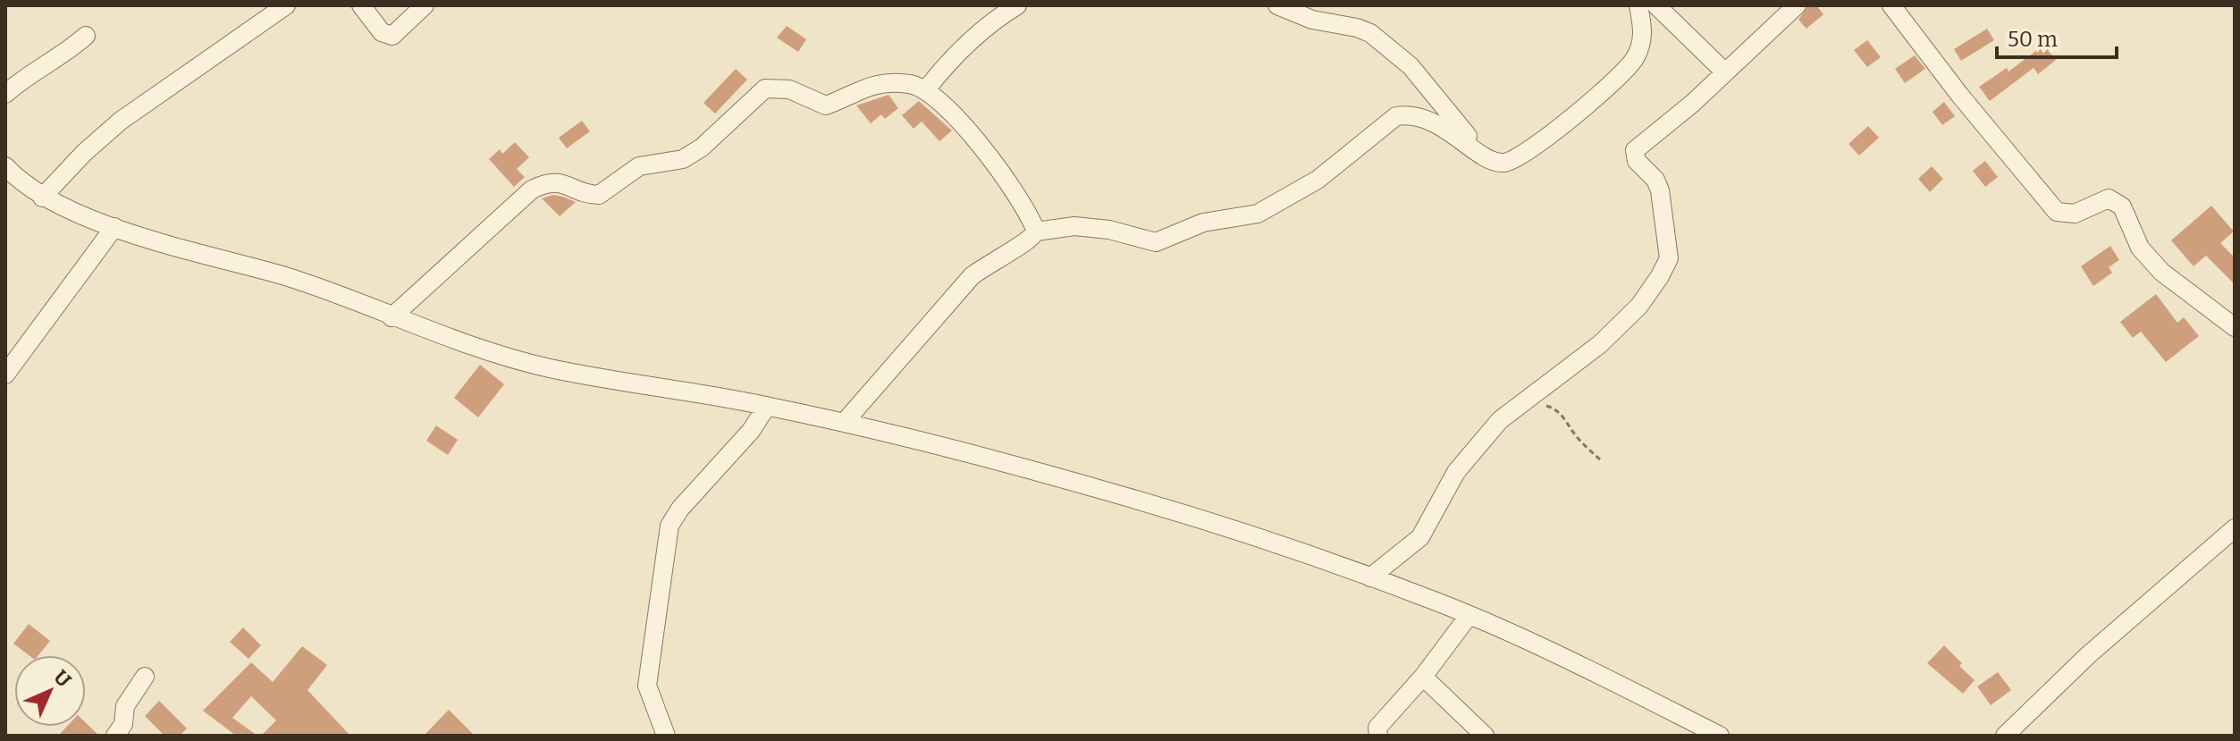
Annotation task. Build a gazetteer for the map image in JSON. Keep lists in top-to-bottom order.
{
  "scale_bar": "50 m",
  "north": "top right"
}
